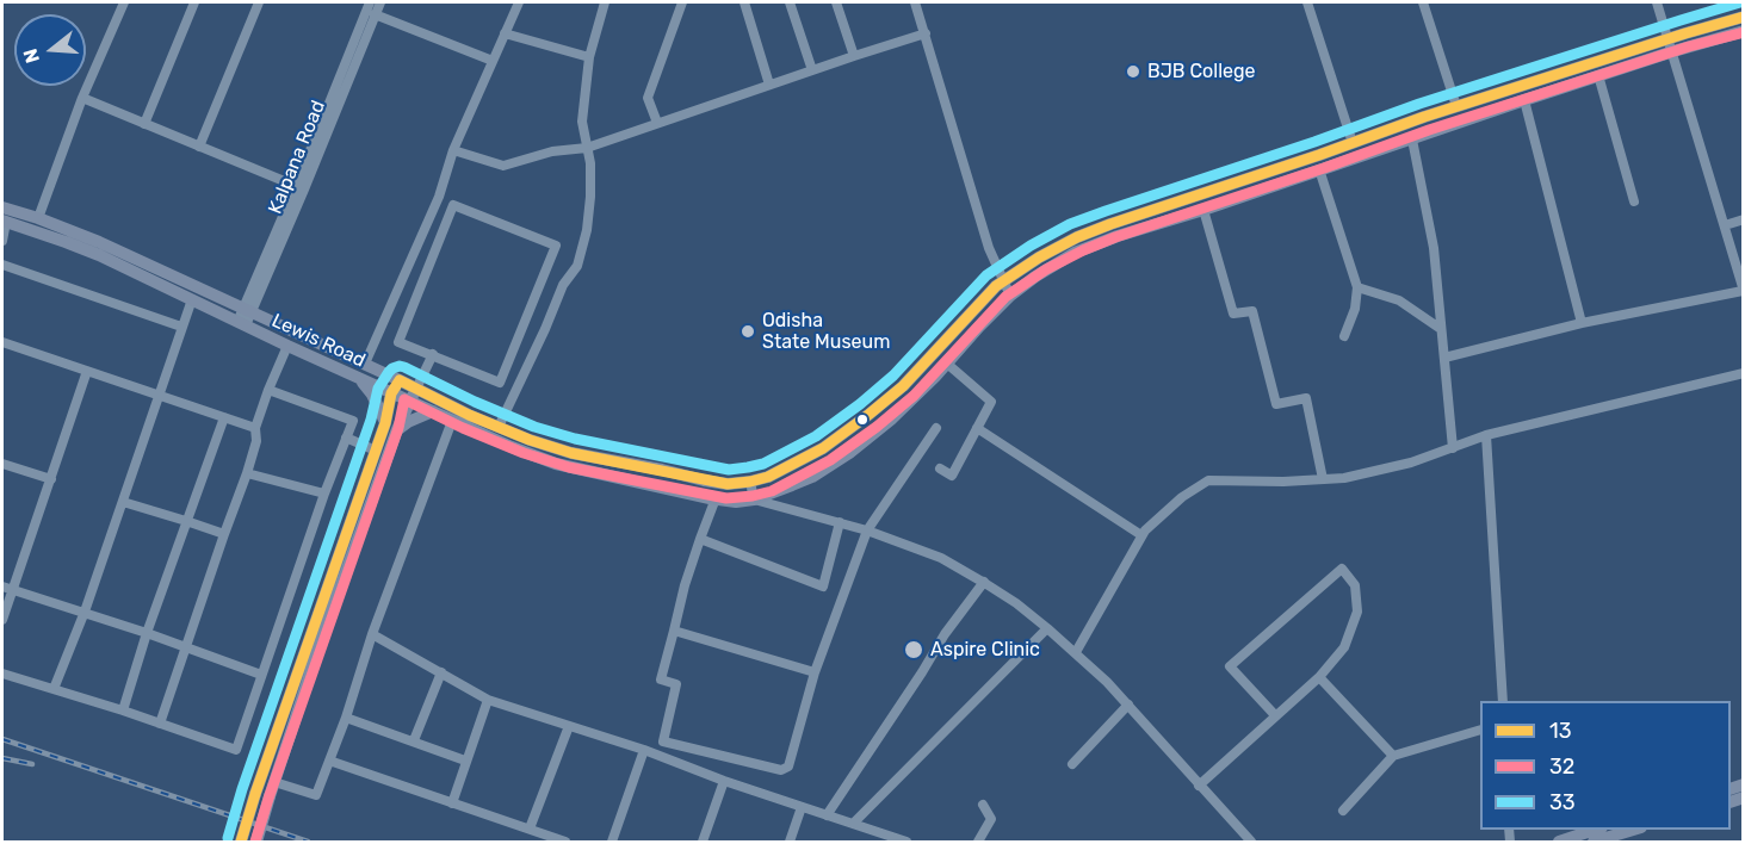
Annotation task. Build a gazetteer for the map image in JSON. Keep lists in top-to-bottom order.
{
  "streets": {
    "main road": ["Lewis Road"],
    "street": ["Kalpana Road"]
  },
  "crossings": [
    ["Kalpana Road", "Lewis Road"]
  ],
  "places": ["BJB College", "Odisha State Museum", "Aspire Clinic"],
  "lines": ["transit line 33", "transit line 13", "transit line 32"],
  "legend": ["13", "32", "33"],
  "north": "left"
}
